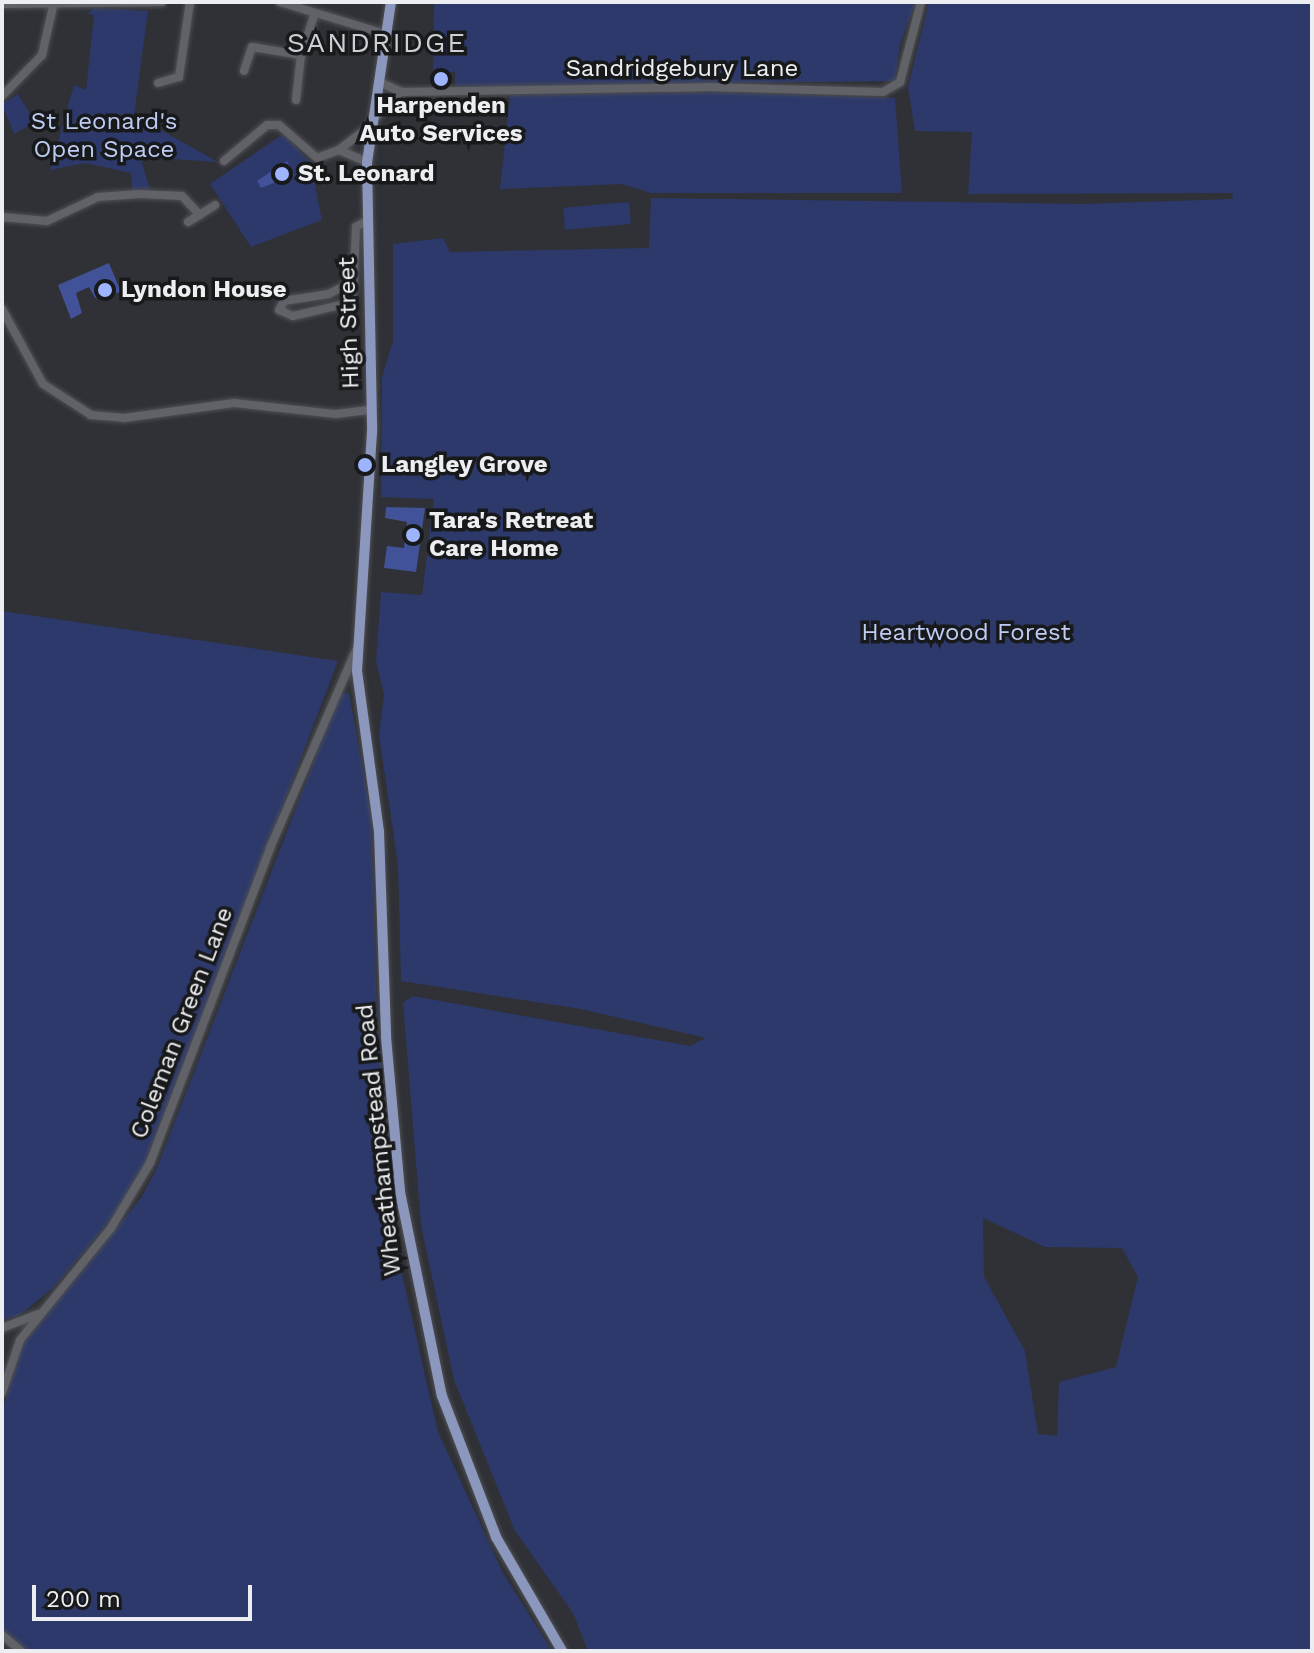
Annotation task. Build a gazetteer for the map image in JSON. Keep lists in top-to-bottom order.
{
  "streets": {
    "main road": ["High Street", "Wheathampstead Road"],
    "street": ["Sandridgebury Lane", "Coleman Green Lane"]
  },
  "crossings": [
    ["Sandridgebury Lane", "High Street"],
    ["High Street", "Coleman Green Lane"],
    ["High Street", "Wheathampstead Road"],
    ["Coleman Green Lane", "Wheathampstead Road"]
  ],
  "districts": ["SANDRIDGE"],
  "parks": ["St Leonard's Open Space", "Heartwood Forest"],
  "places": [
    "Harpenden Auto Services",
    "St. Leonard",
    "Lyndon House",
    "Langley Grove",
    "Tara's Retreat Care Home"
  ],
  "scale_bar": "200 m"
}
